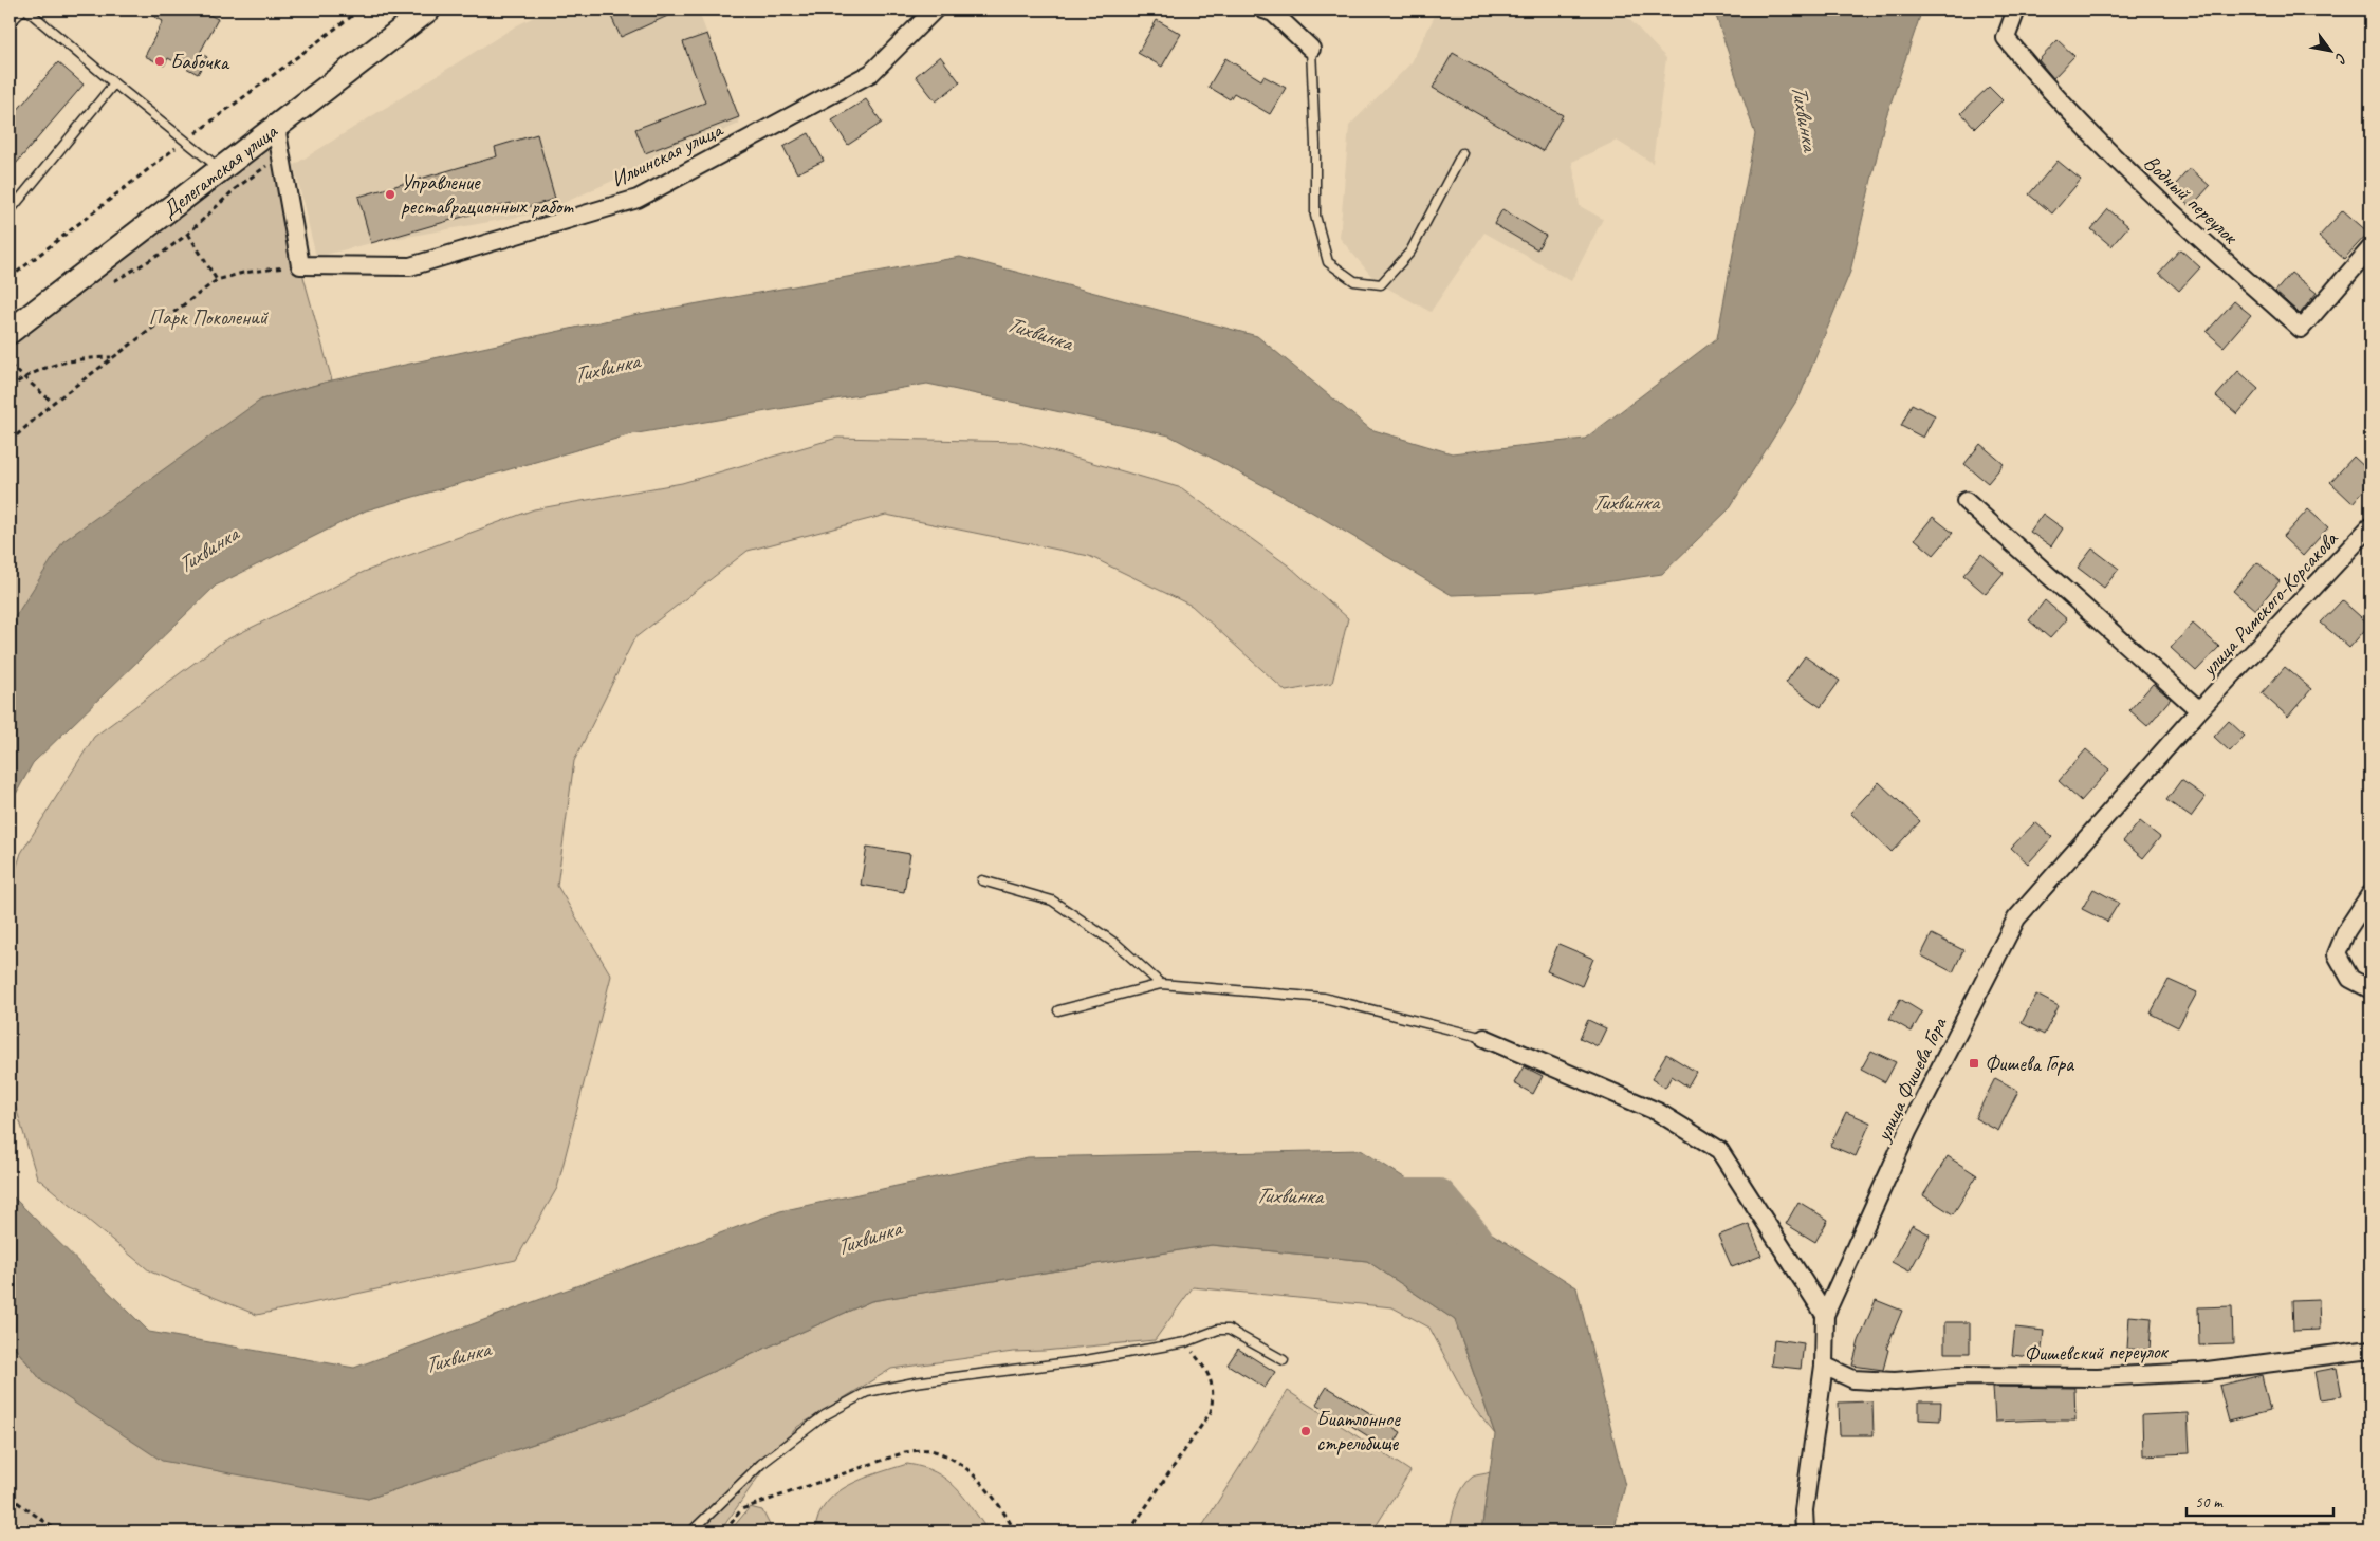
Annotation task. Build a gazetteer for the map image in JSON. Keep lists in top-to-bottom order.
{
  "streets": {
    "street": [
      "Ильинская улица",
      "Делегатская улица",
      "Водный переулок",
      "улица Римского-Корсакова",
      "улица Фишева Гора",
      "Фишевский переулок"
    ]
  },
  "crossings": [
    ["улица Римского-Корсакова", "улица Фишева Гора"],
    ["улица Фишева Гора", "Фишевский переулок"]
  ],
  "water": ["Тихвинка"],
  "parks": ["Парк Поколений"],
  "places": {
    "other": ["Бабочка", "Управление реставрационных работ", "Биатлонное стрельбище"],
    "transit": ["Фишева Гора"]
  },
  "scale_bar": "50 m",
  "north": "bottom right"
}
